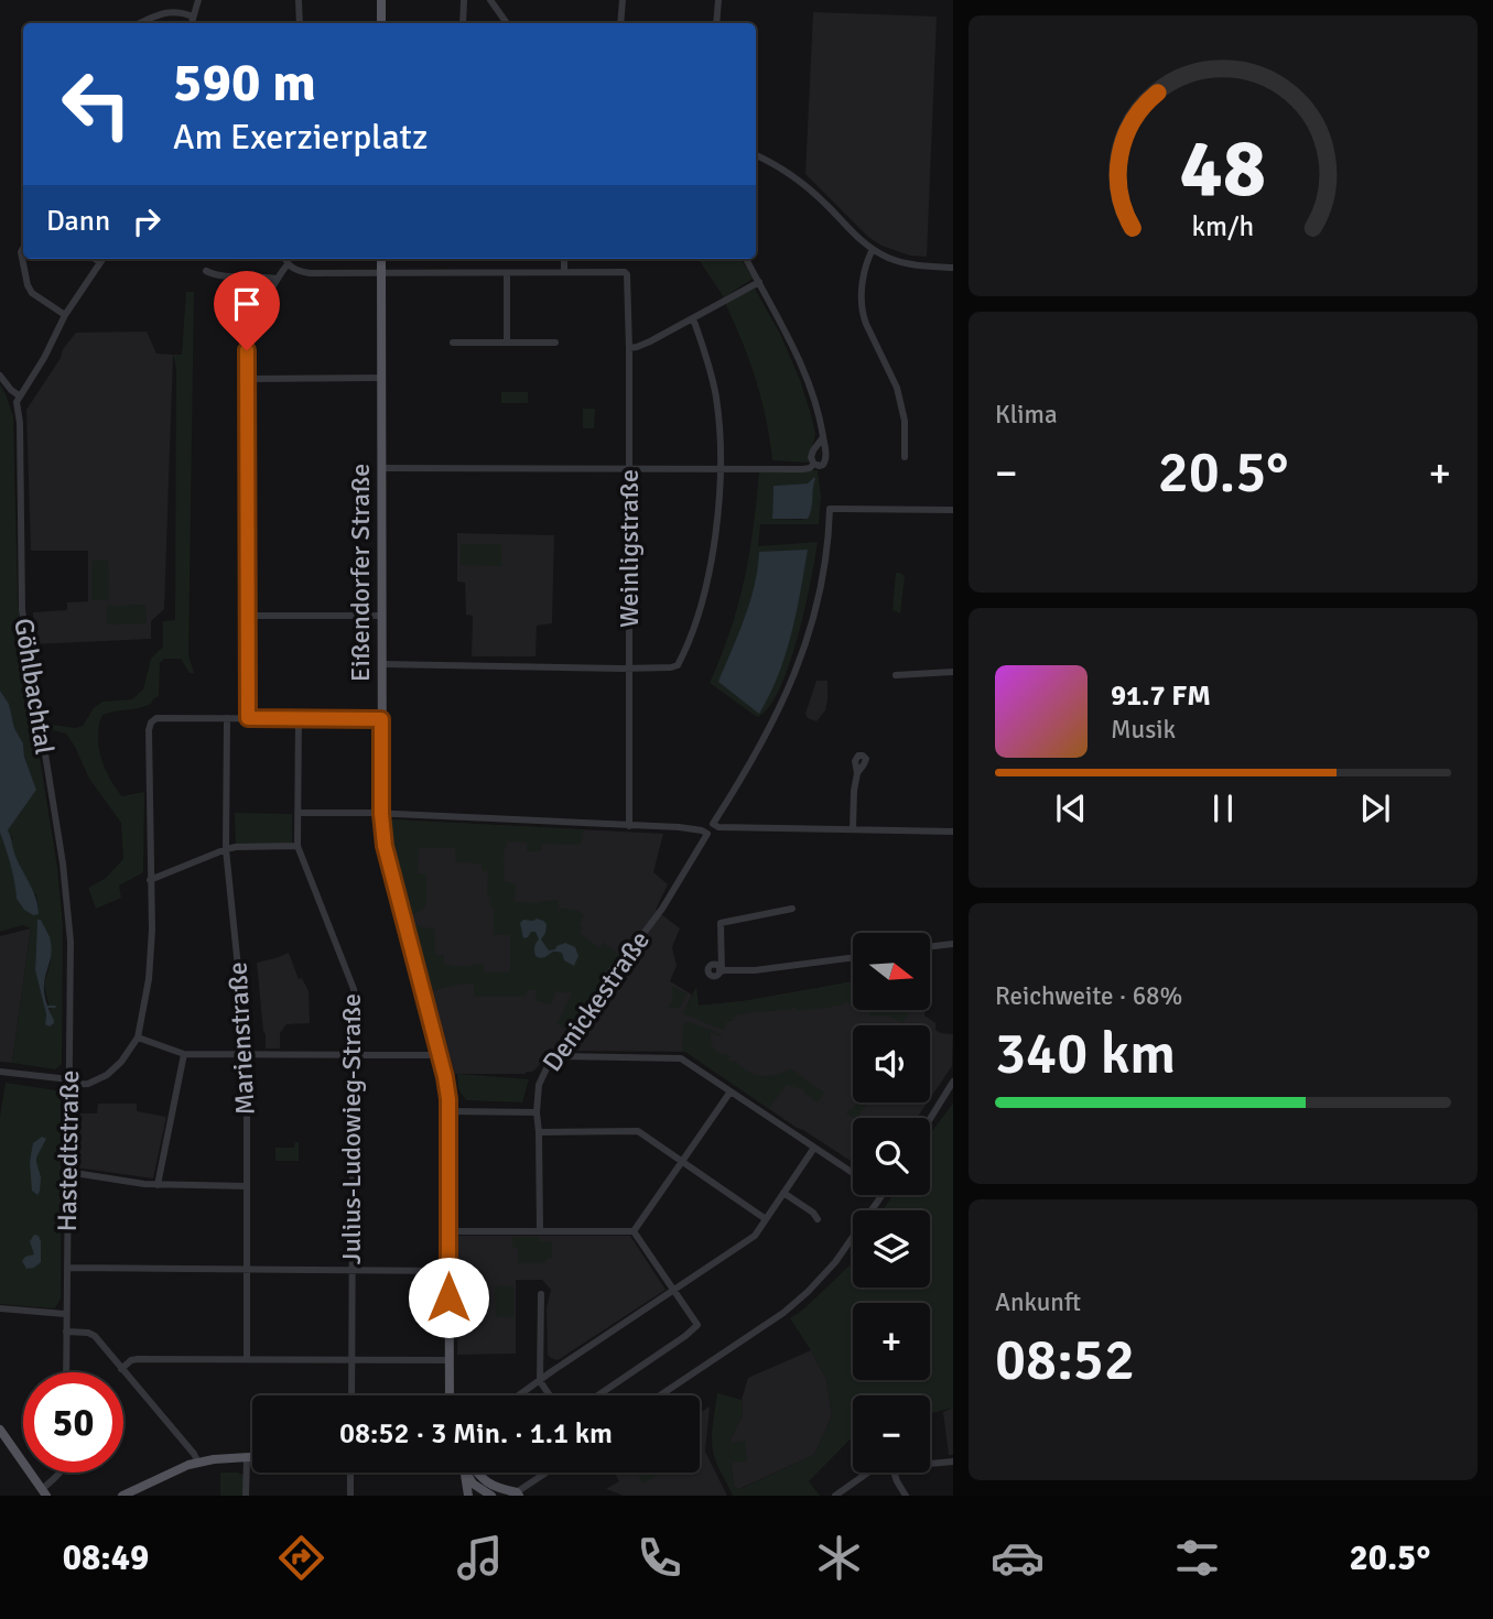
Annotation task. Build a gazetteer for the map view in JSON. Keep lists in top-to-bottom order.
{
  "streets": {
    "main road": ["Eißendorfer Straße"],
    "street": [
      "Weinligstraße",
      "Göhlbachtal",
      "Denickestraße",
      "Marienstraße",
      "Julius-Ludowieg-Straße",
      "Hastedtstraße"
    ]
  },
  "crossings": [
    ["Weinligstraße", "Denickestraße"],
    ["Göhlbachtal", "Hastedtstraße"]
  ],
  "north": "right",
  "page": {
    "turn": ["590 m", "Am Exerzierplatz"],
    "then": "Dann",
    "tile": [
      "Klima",
      ["Reichweite · 68%", "340 km"],
      ["Ankunft", "08:52"]
    ],
    "heat": ["−", "20.5°", "+"],
    "song": ["91.7 FM", "Musik"],
    "map_buttons": ["+", "−"],
    "limit": "50",
    "trip": "08:52 · 3 Min. · 1.1 km",
    "tabs": ["08:49", "20.5°"],
    "gauge": ["48", "km/h"]
  }
}
